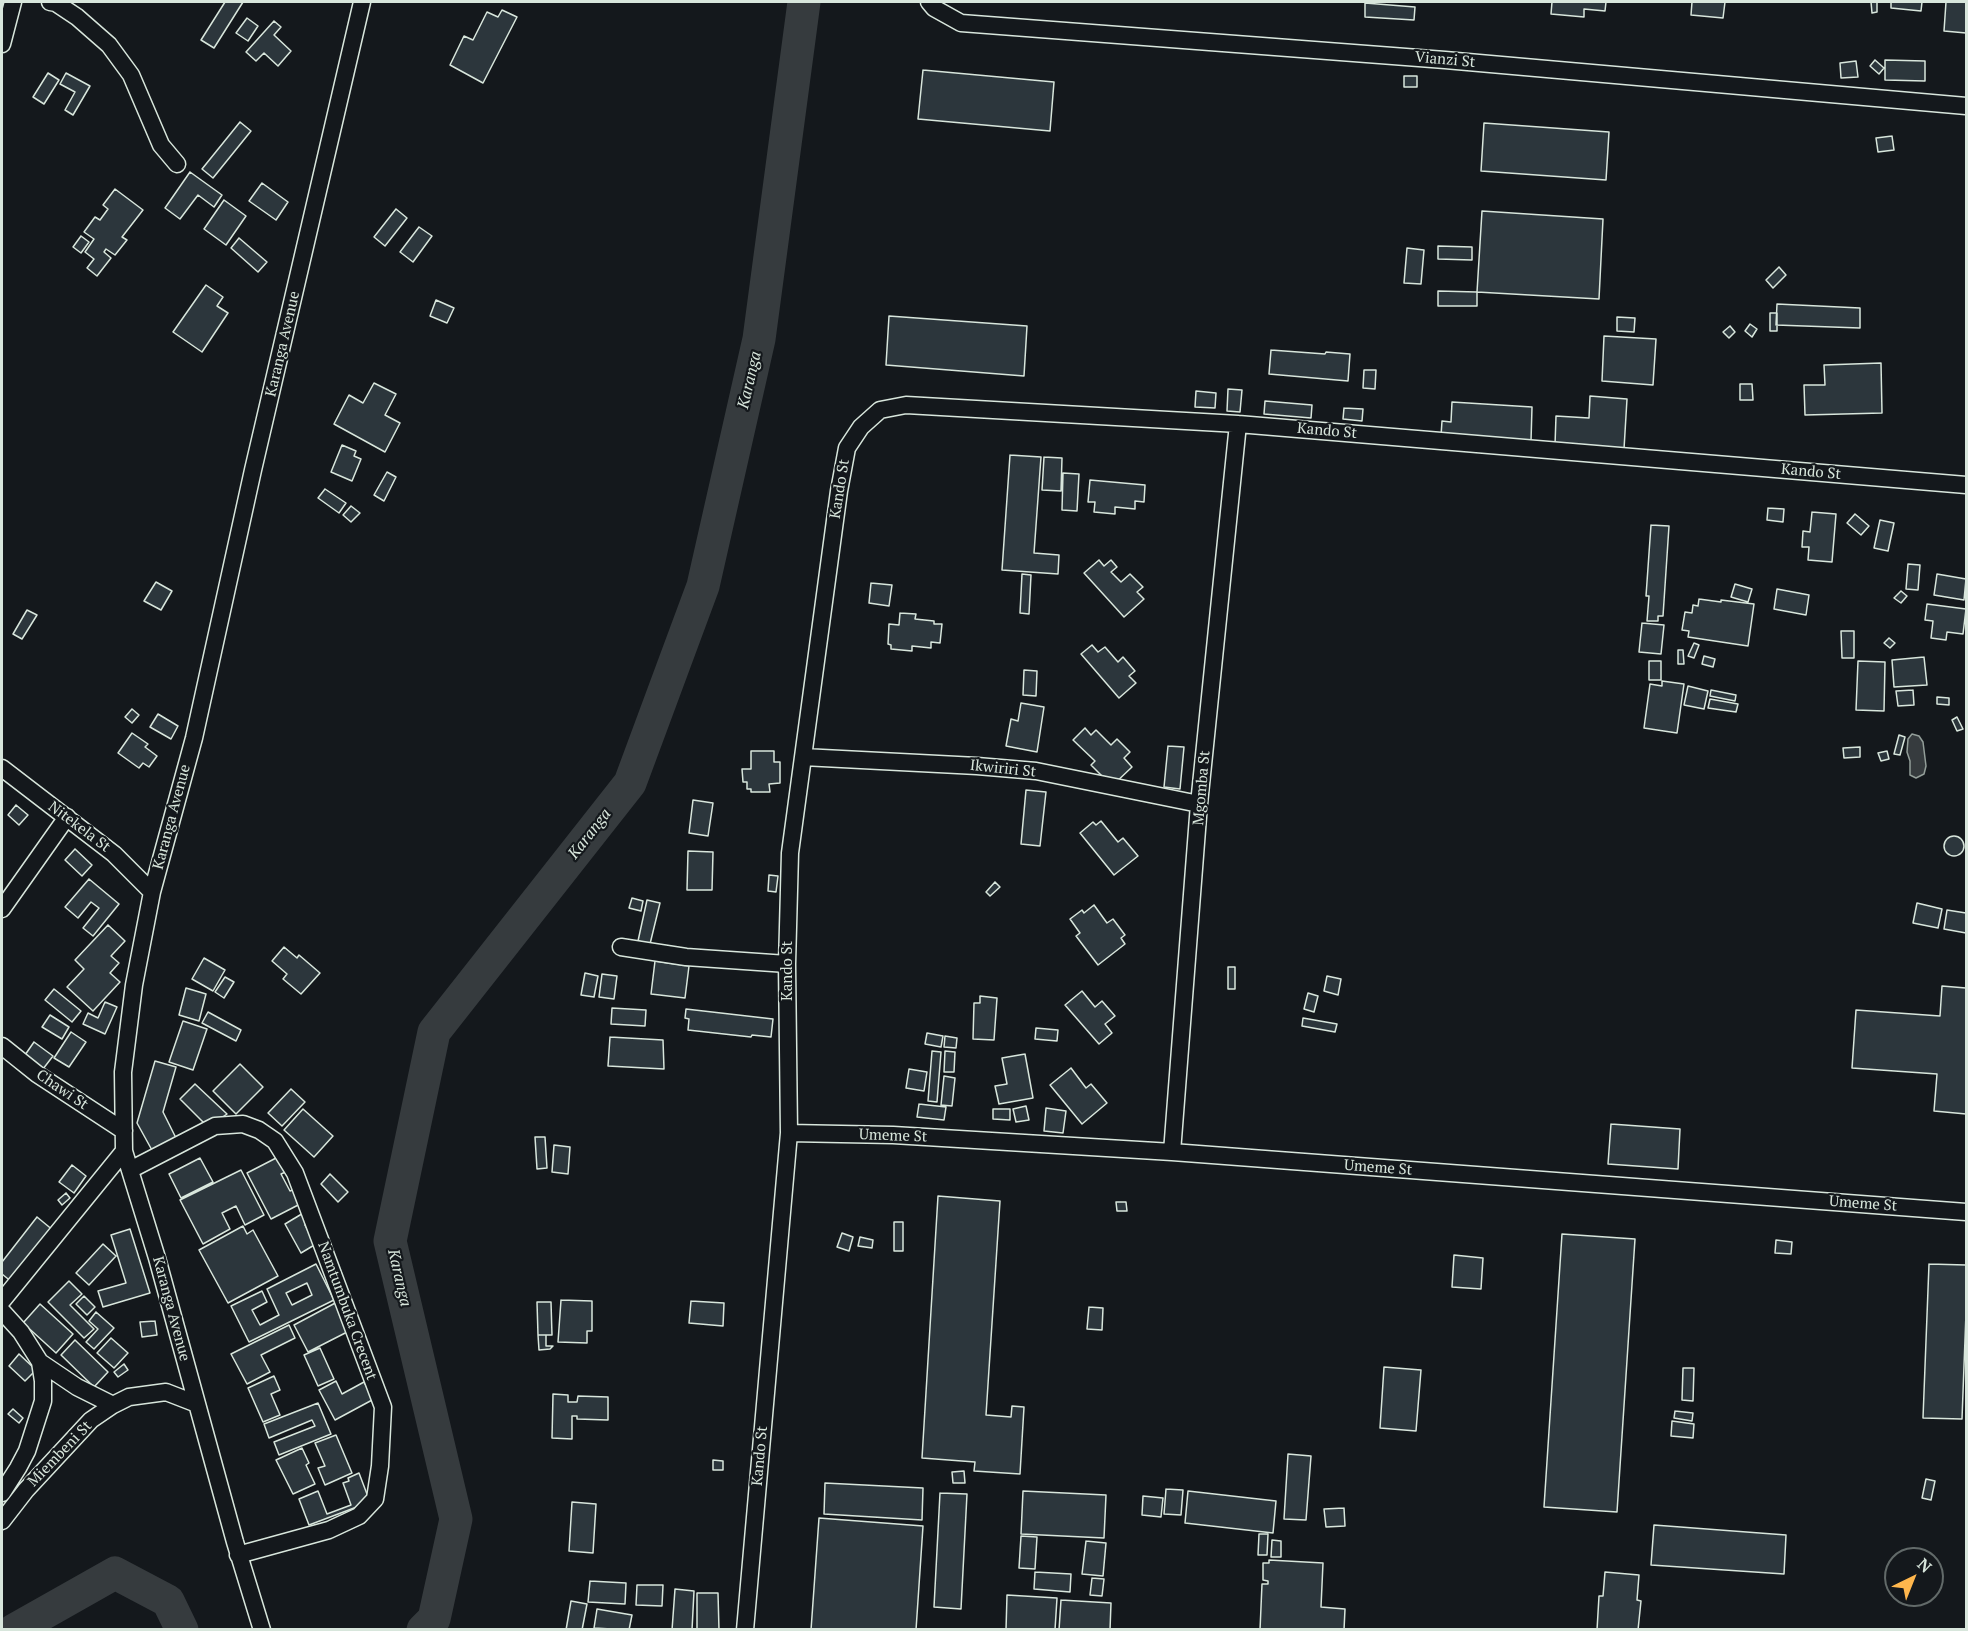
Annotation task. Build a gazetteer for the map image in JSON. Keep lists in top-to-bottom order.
{
  "streets": {
    "street": [
      "Vianzi St",
      "Karanga Avenue",
      "Kando St",
      "Ikwiriri St",
      "Mgomba St",
      "Nitekela St",
      "Chawi St",
      "Umeme St",
      "Namtumbuka Crecent",
      "Miembeni St"
    ]
  },
  "crossings": [
    ["Karanga Avenue", "Nitekela St"],
    ["Karanga Avenue", "Chawi St"],
    ["Karanga Avenue", "Namtumbuka Crecent"],
    ["Karanga Avenue", "Miembeni St"],
    ["Kando St", "Ikwiriri St"],
    ["Kando St", "Mgomba St"],
    ["Kando St", "Umeme St"],
    ["Ikwiriri St", "Mgomba St"],
    ["Mgomba St", "Umeme St"]
  ],
  "water": ["Karanga"],
  "north": "top right"
}
